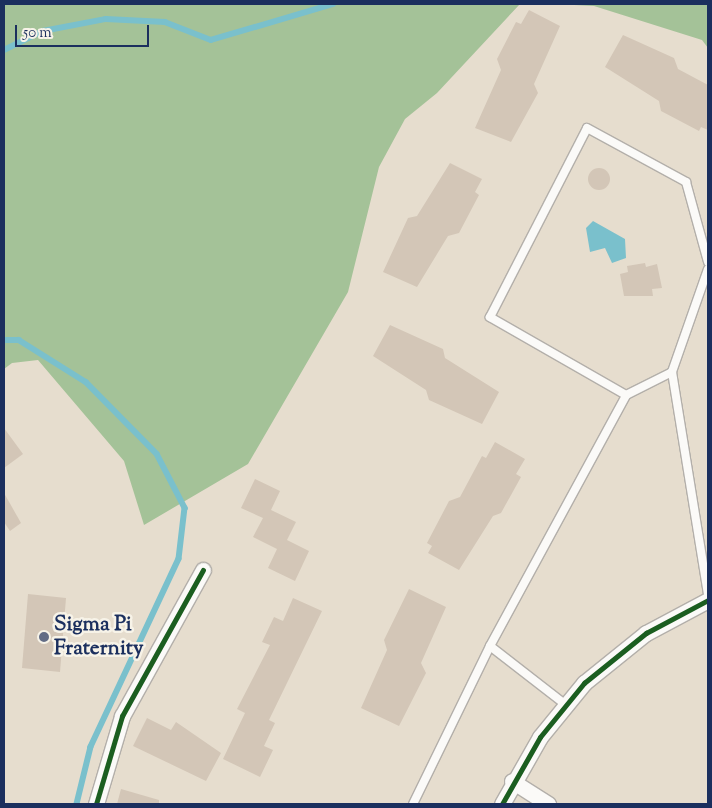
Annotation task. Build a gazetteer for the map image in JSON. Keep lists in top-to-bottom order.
{
  "places": ["Sigma Pi Fraternity"],
  "scale_bar": "50 m"
}
